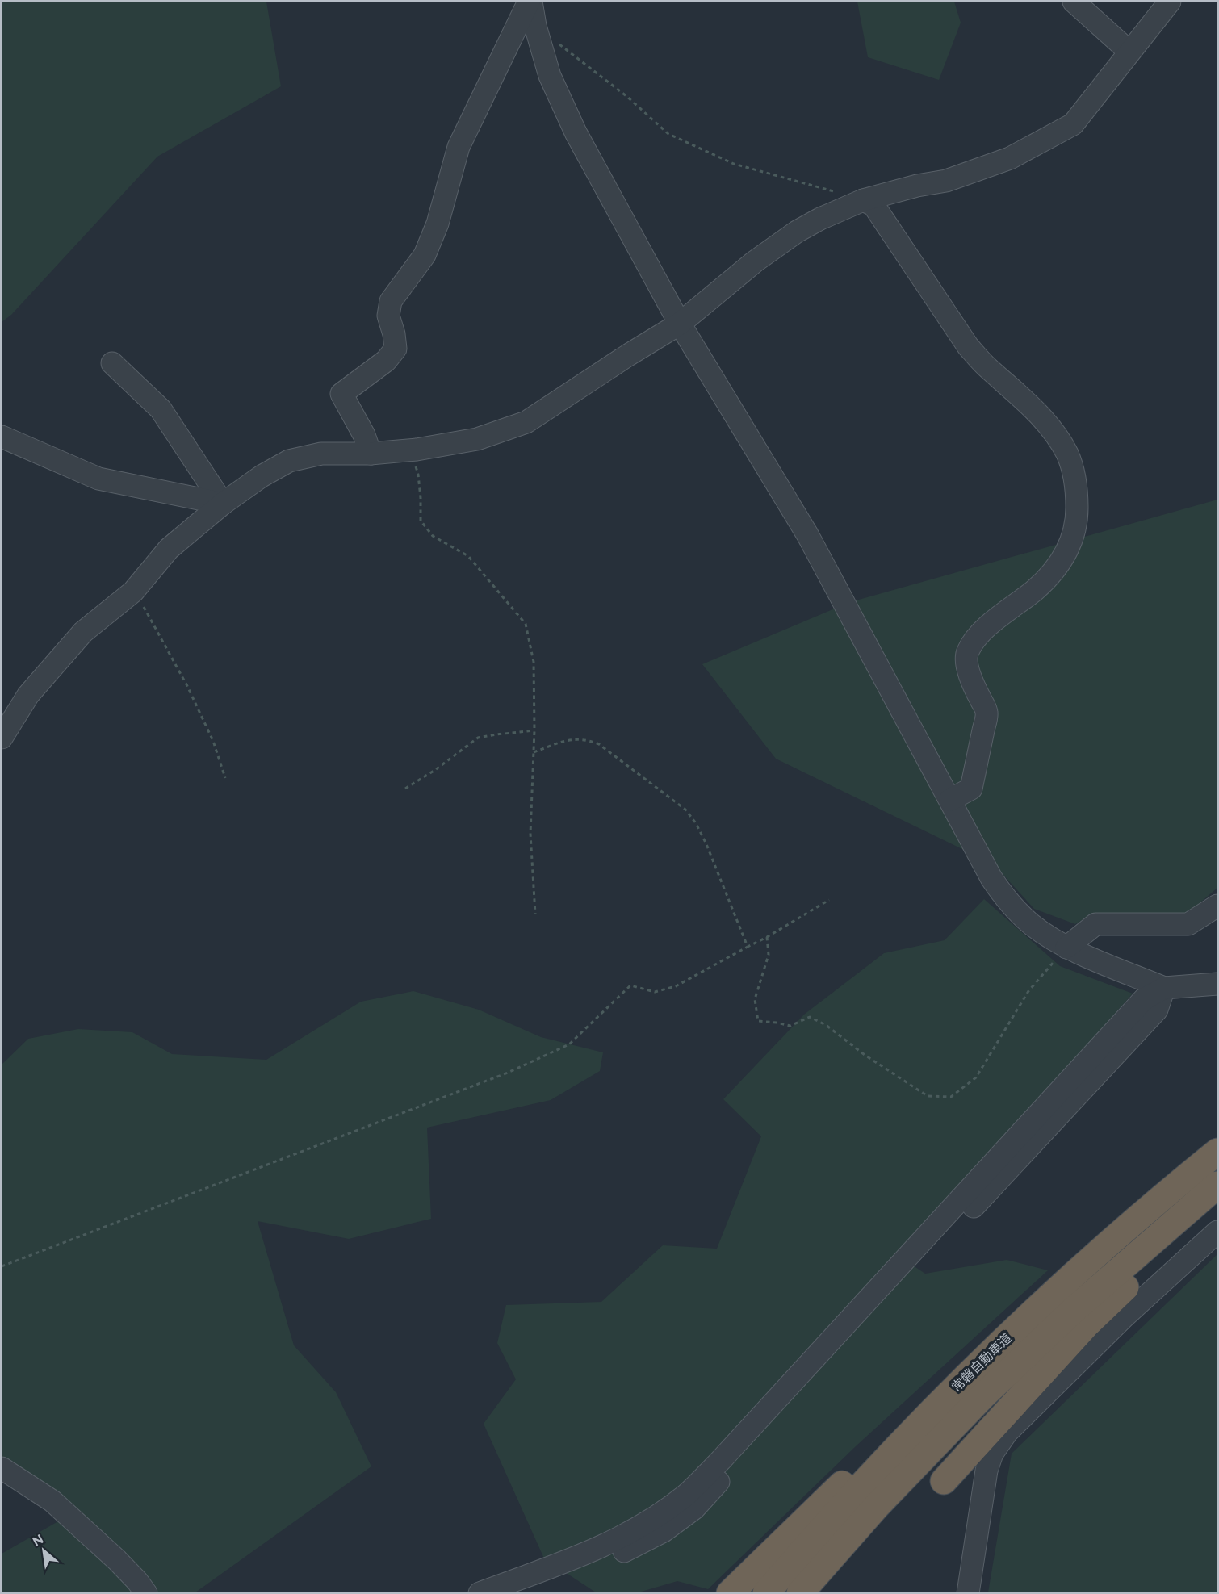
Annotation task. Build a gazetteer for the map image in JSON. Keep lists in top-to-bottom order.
{
  "streets": {
    "highway": ["常磐自動車道"]
  },
  "north": "top left"
}
